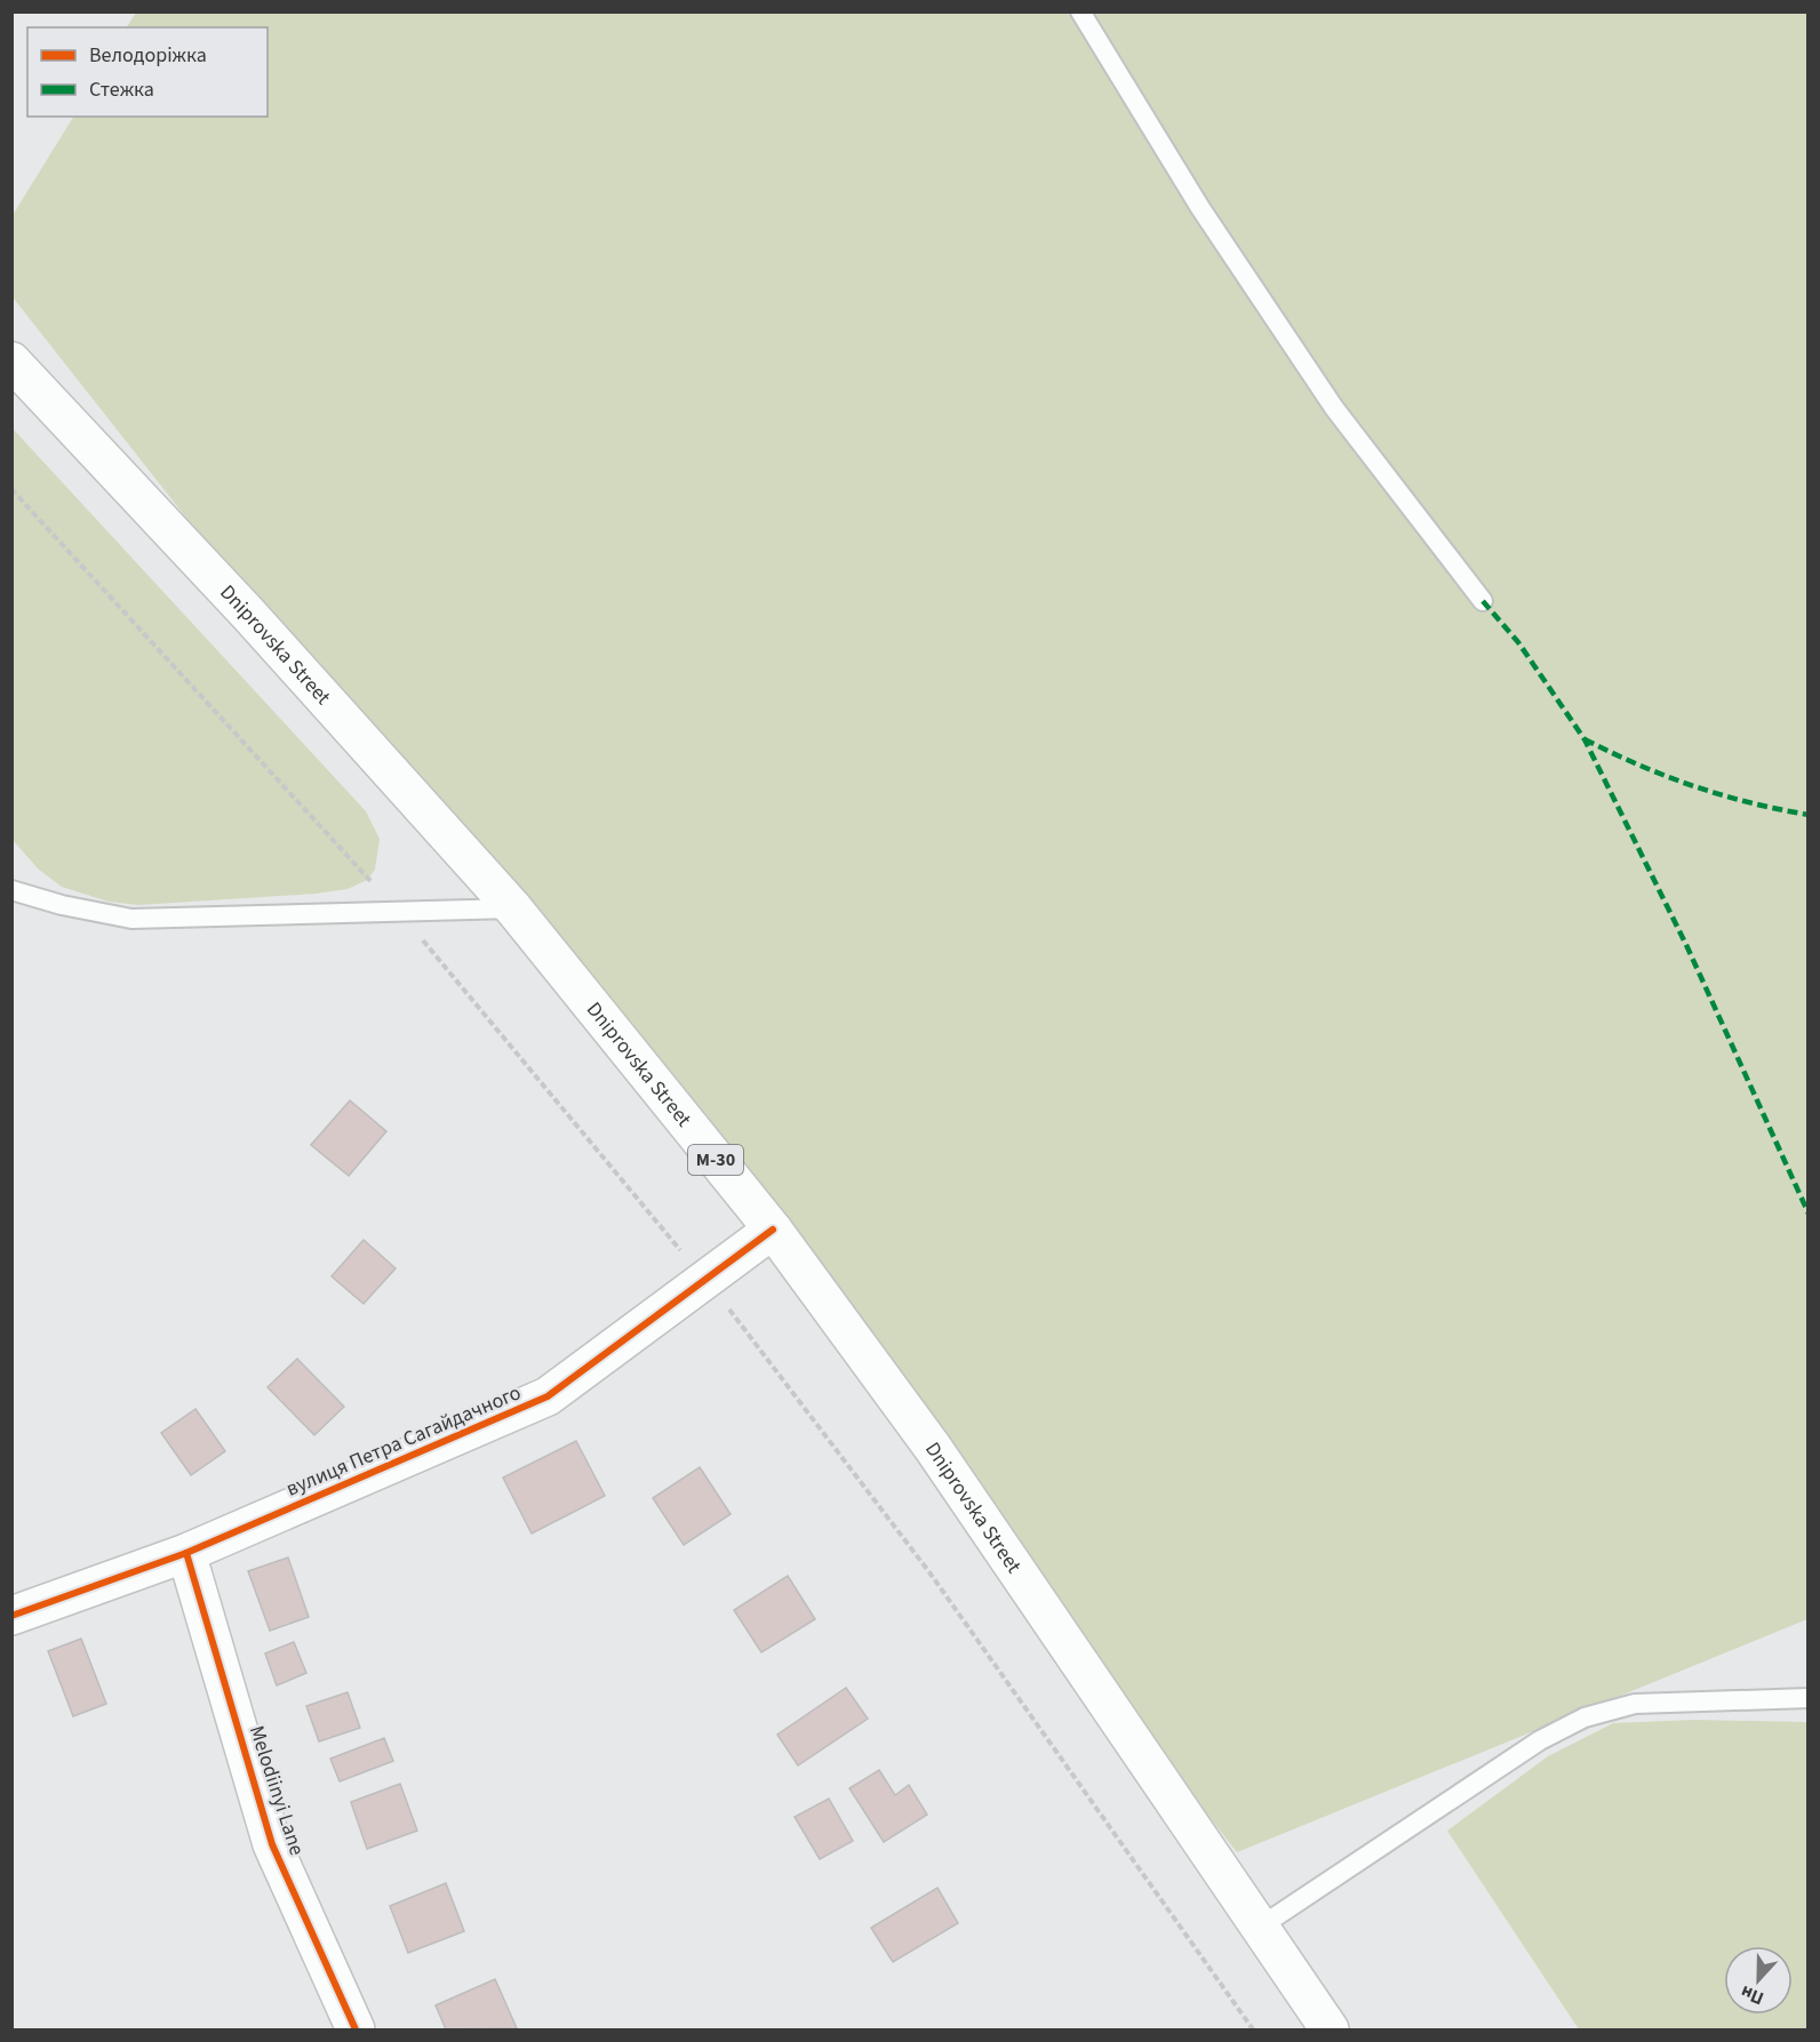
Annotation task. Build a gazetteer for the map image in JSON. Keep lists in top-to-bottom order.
{
  "streets": {
    "main road": [
      "Dniprovska Street",
      "М-30",
      "вулиця Петра Сагайдачного",
      "Melodiinyi Lane"
    ]
  },
  "crossings": [
    ["Dniprovska Street", "вулиця Петра Сагайдачного"],
    ["вулиця Петра Сагайдачного", "Melodiinyi Lane"]
  ],
  "legend": ["Велодоріжка", "Стежка"],
  "north": "bottom"
}
